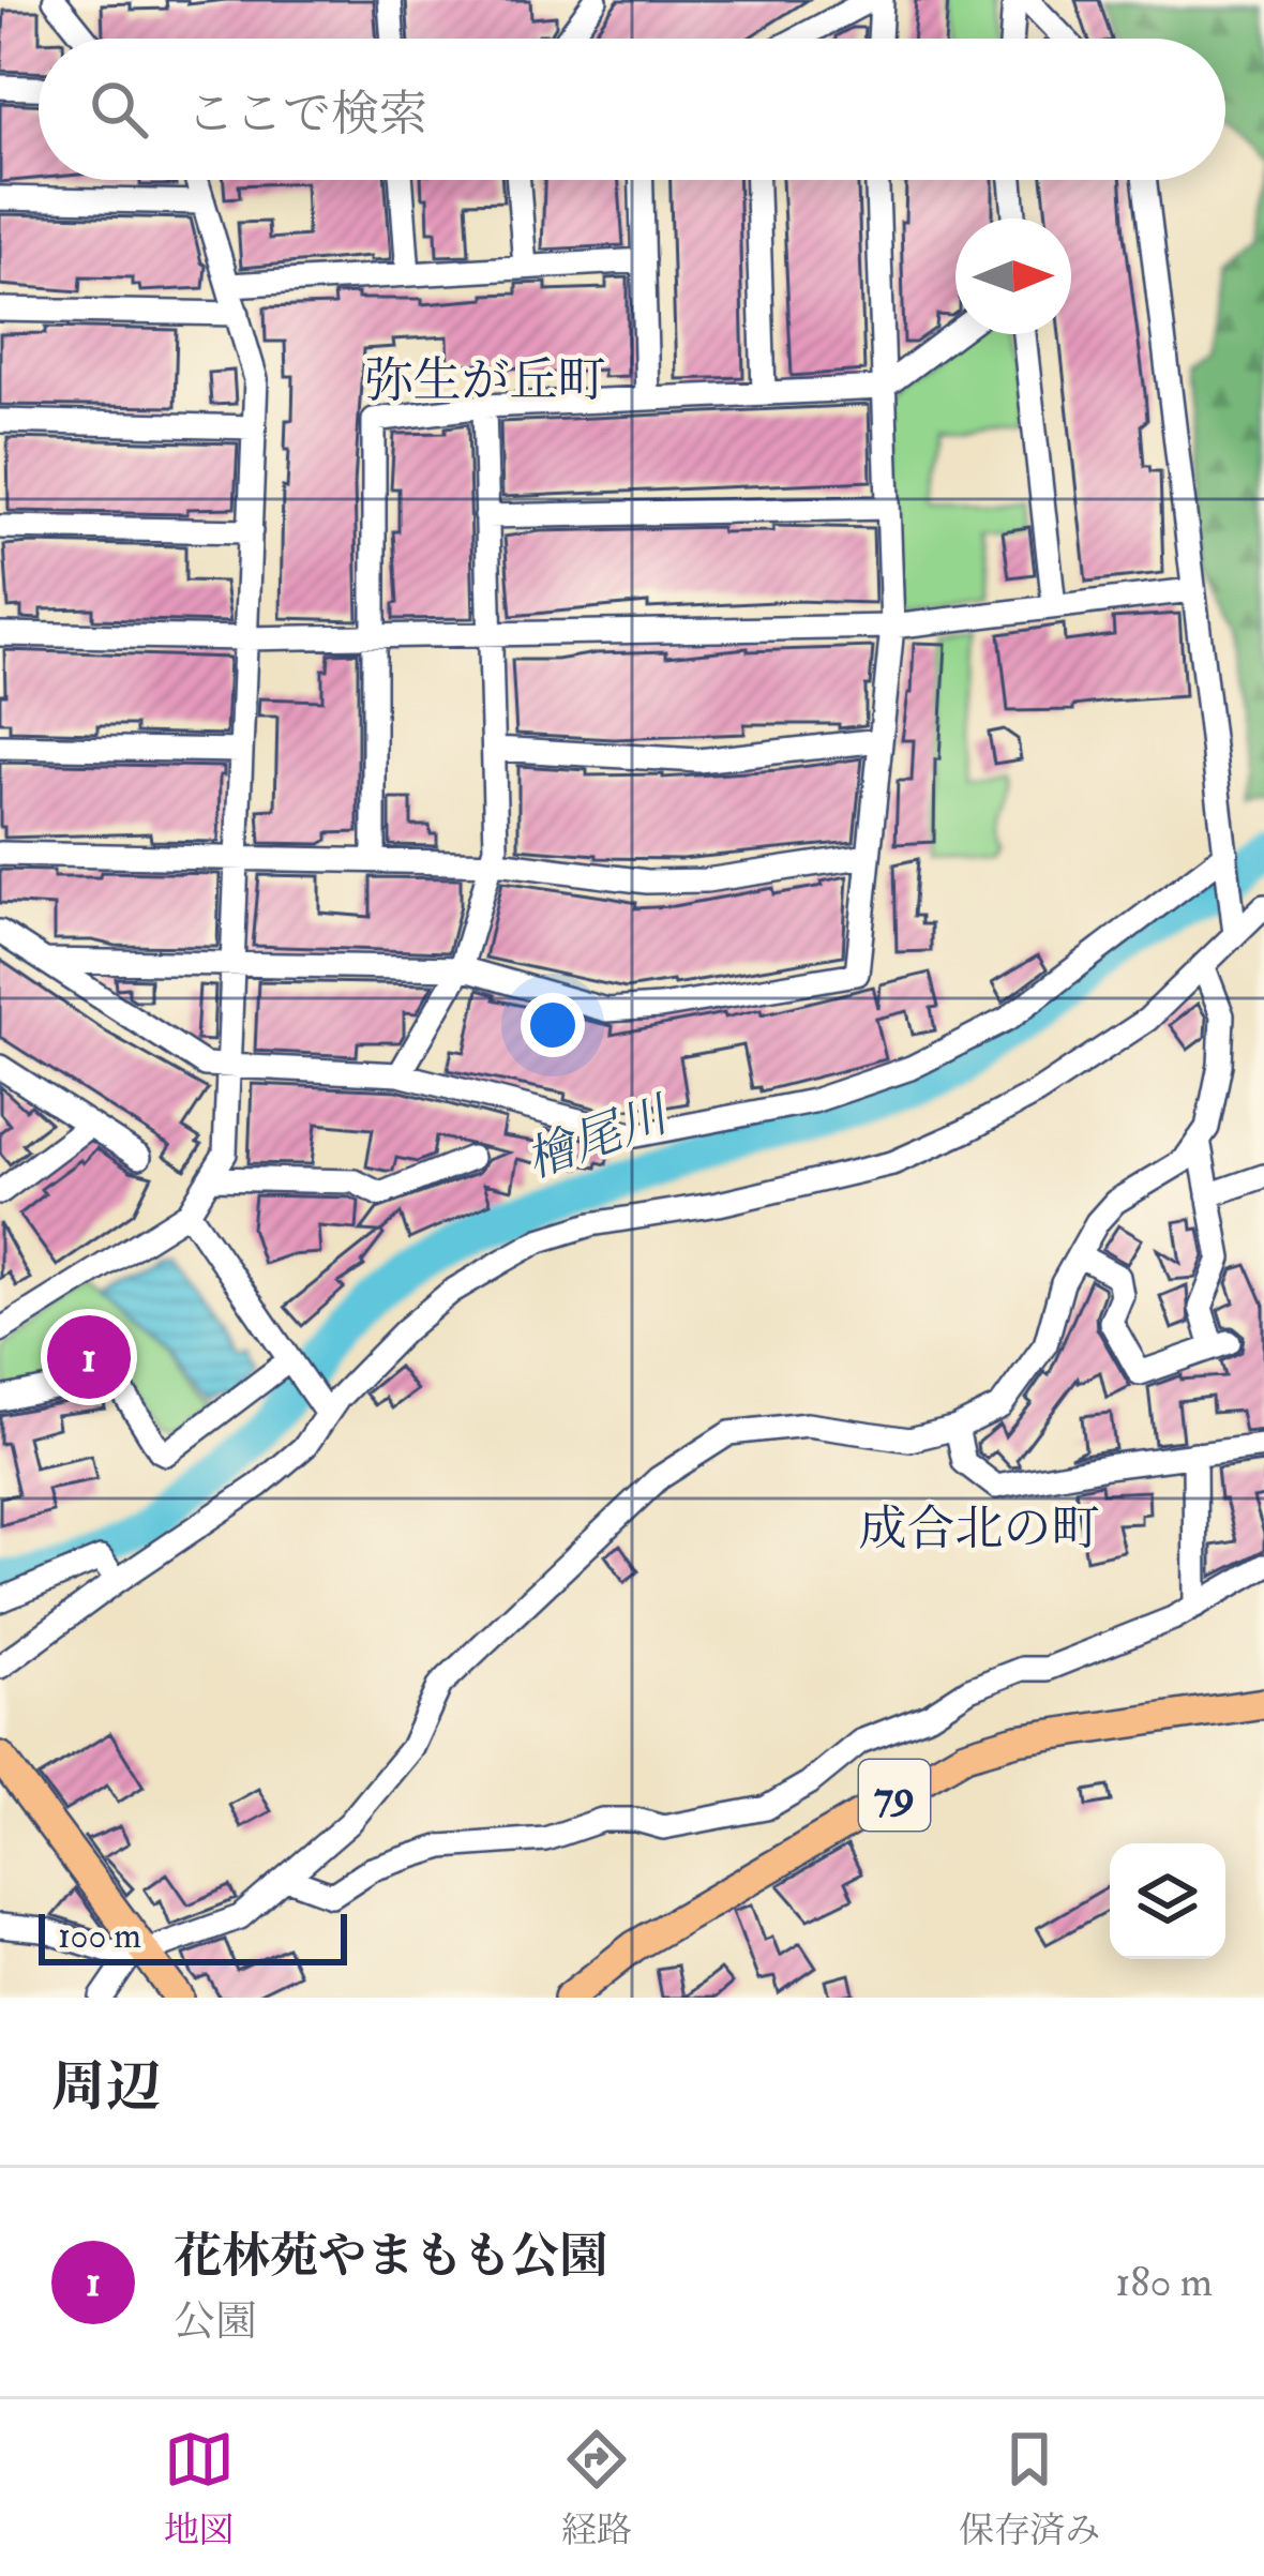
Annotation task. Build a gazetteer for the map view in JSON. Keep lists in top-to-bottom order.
{
  "streets": {
    "main road": ["79"]
  },
  "districts": ["弥生が丘町", "成合北の町"],
  "water": ["檜尾川"],
  "scale_bar": "100 m",
  "north": "right",
  "page": {
    "search": "ここで検索",
    "pins": "1",
    "scale": "100 m",
    "heading": "周辺",
    "list": [
      {
        "mark": "1",
        "name": "花林苑やまもも公園",
        "note": "公園",
        "value": "180 m"
      }
    ],
    "nav": ["地図", "経路", "保存済み"]
  }
}
